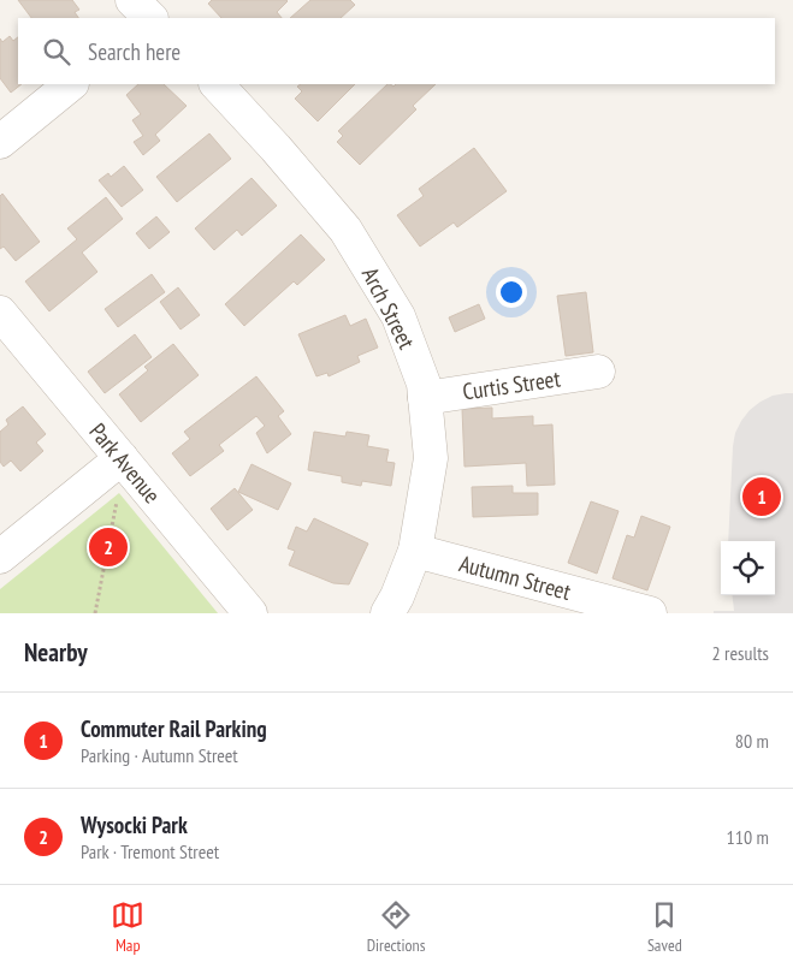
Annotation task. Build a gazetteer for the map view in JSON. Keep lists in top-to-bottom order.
{
  "streets": {
    "street": [
      "Arch Street",
      "Curtis Street",
      "Park Avenue",
      "Autumn Street"
    ]
  },
  "crossings": [
    ["Arch Street", "Curtis Street"],
    ["Arch Street", "Autumn Street"]
  ],
  "page": {
    "search": "Search here",
    "pins": ["1", "2"],
    "heading": ["Nearby", "2 results"],
    "list": [
      {
        "mark": "1",
        "name": "Commuter Rail Parking",
        "note": "Parking · Autumn Street",
        "value": "80 m"
      },
      {
        "mark": "2",
        "name": "Wysocki Park",
        "note": "Park · Tremont Street",
        "value": "110 m"
      }
    ],
    "nav": ["Map", "Directions", "Saved"]
  }
}
